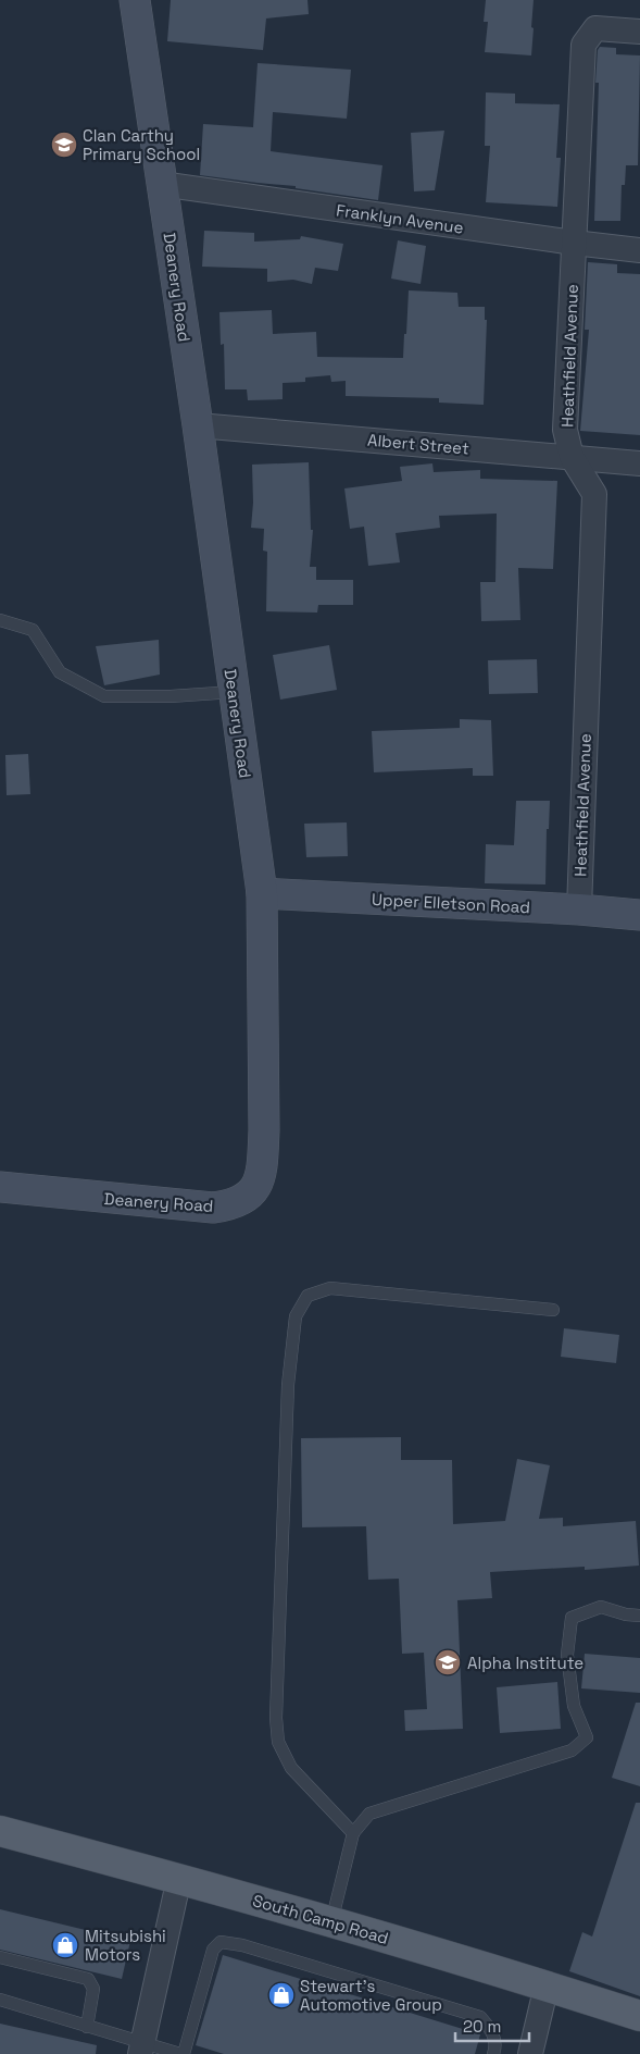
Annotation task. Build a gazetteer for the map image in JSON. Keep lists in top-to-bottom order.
{
  "streets": {
    "main road": ["South Camp Road"],
    "street": [
      "Franklyn Avenue",
      "Deanery Road",
      "Heathfield Avenue",
      "Albert Street",
      "Upper Elletson Road"
    ]
  },
  "crossings": [
    ["Franklyn Avenue", "Deanery Road"],
    ["Franklyn Avenue", "Heathfield Avenue"],
    ["Deanery Road", "Albert Street"],
    ["Deanery Road", "Upper Elletson Road"],
    ["Heathfield Avenue", "Albert Street"],
    ["Heathfield Avenue", "Upper Elletson Road"]
  ],
  "places": {
    "school or university": ["Clan Carthy Primary School", "Alpha Institute"],
    "shop": ["Mitsubishi Motors", "Stewart's Automotive Group"]
  },
  "scale_bar": "20 m"
}
